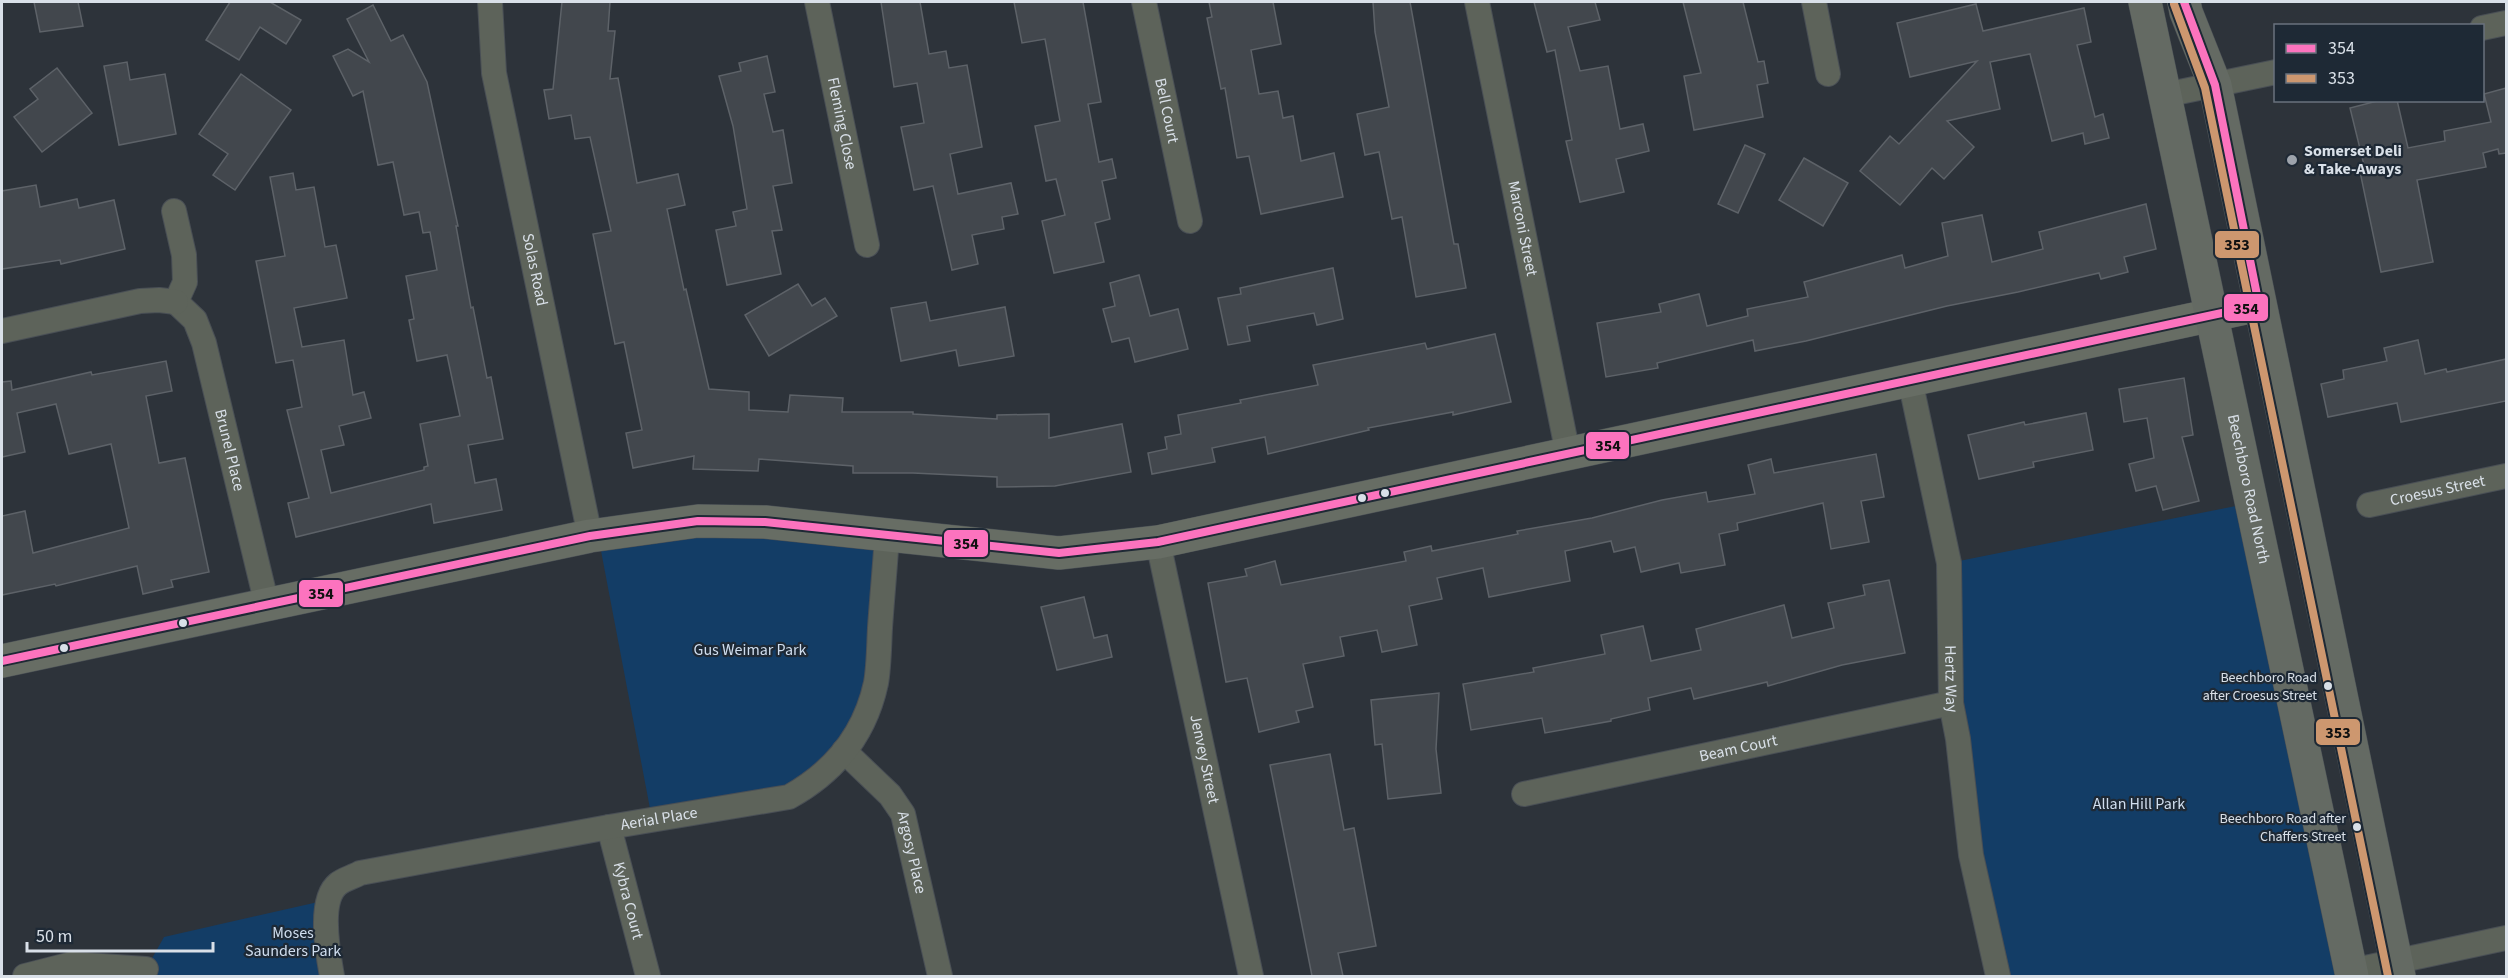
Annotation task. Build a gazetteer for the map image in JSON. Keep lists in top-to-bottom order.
{
  "streets": {
    "main road": ["Beechboro Road North"],
    "street": [
      "Bell Court",
      "Fleming Close",
      "Marconi Street",
      "Solas Road",
      "Brunel Place",
      "Croesus Street",
      "Hertz Way",
      "Beam Court",
      "Jenvey Street",
      "Aerial Place",
      "Argosy Place",
      "Kybra Court"
    ]
  },
  "crossings": [
    ["Hertz Way", "Beam Court"],
    ["Aerial Place", "Argosy Place"],
    ["Aerial Place", "Kybra Court"]
  ],
  "parks": ["Gus Weimar Park", "Allan Hill Park", "Moses Saunders Park"],
  "places": ["Somerset Deli & Take-Aways", "Beechboro Road after Croesus Street", "Beechboro Road after Chaffers Street"],
  "lines": ["transit line 354", "transit line 353"],
  "legend": ["354", "353"],
  "scale_bar": "50 m"
}
